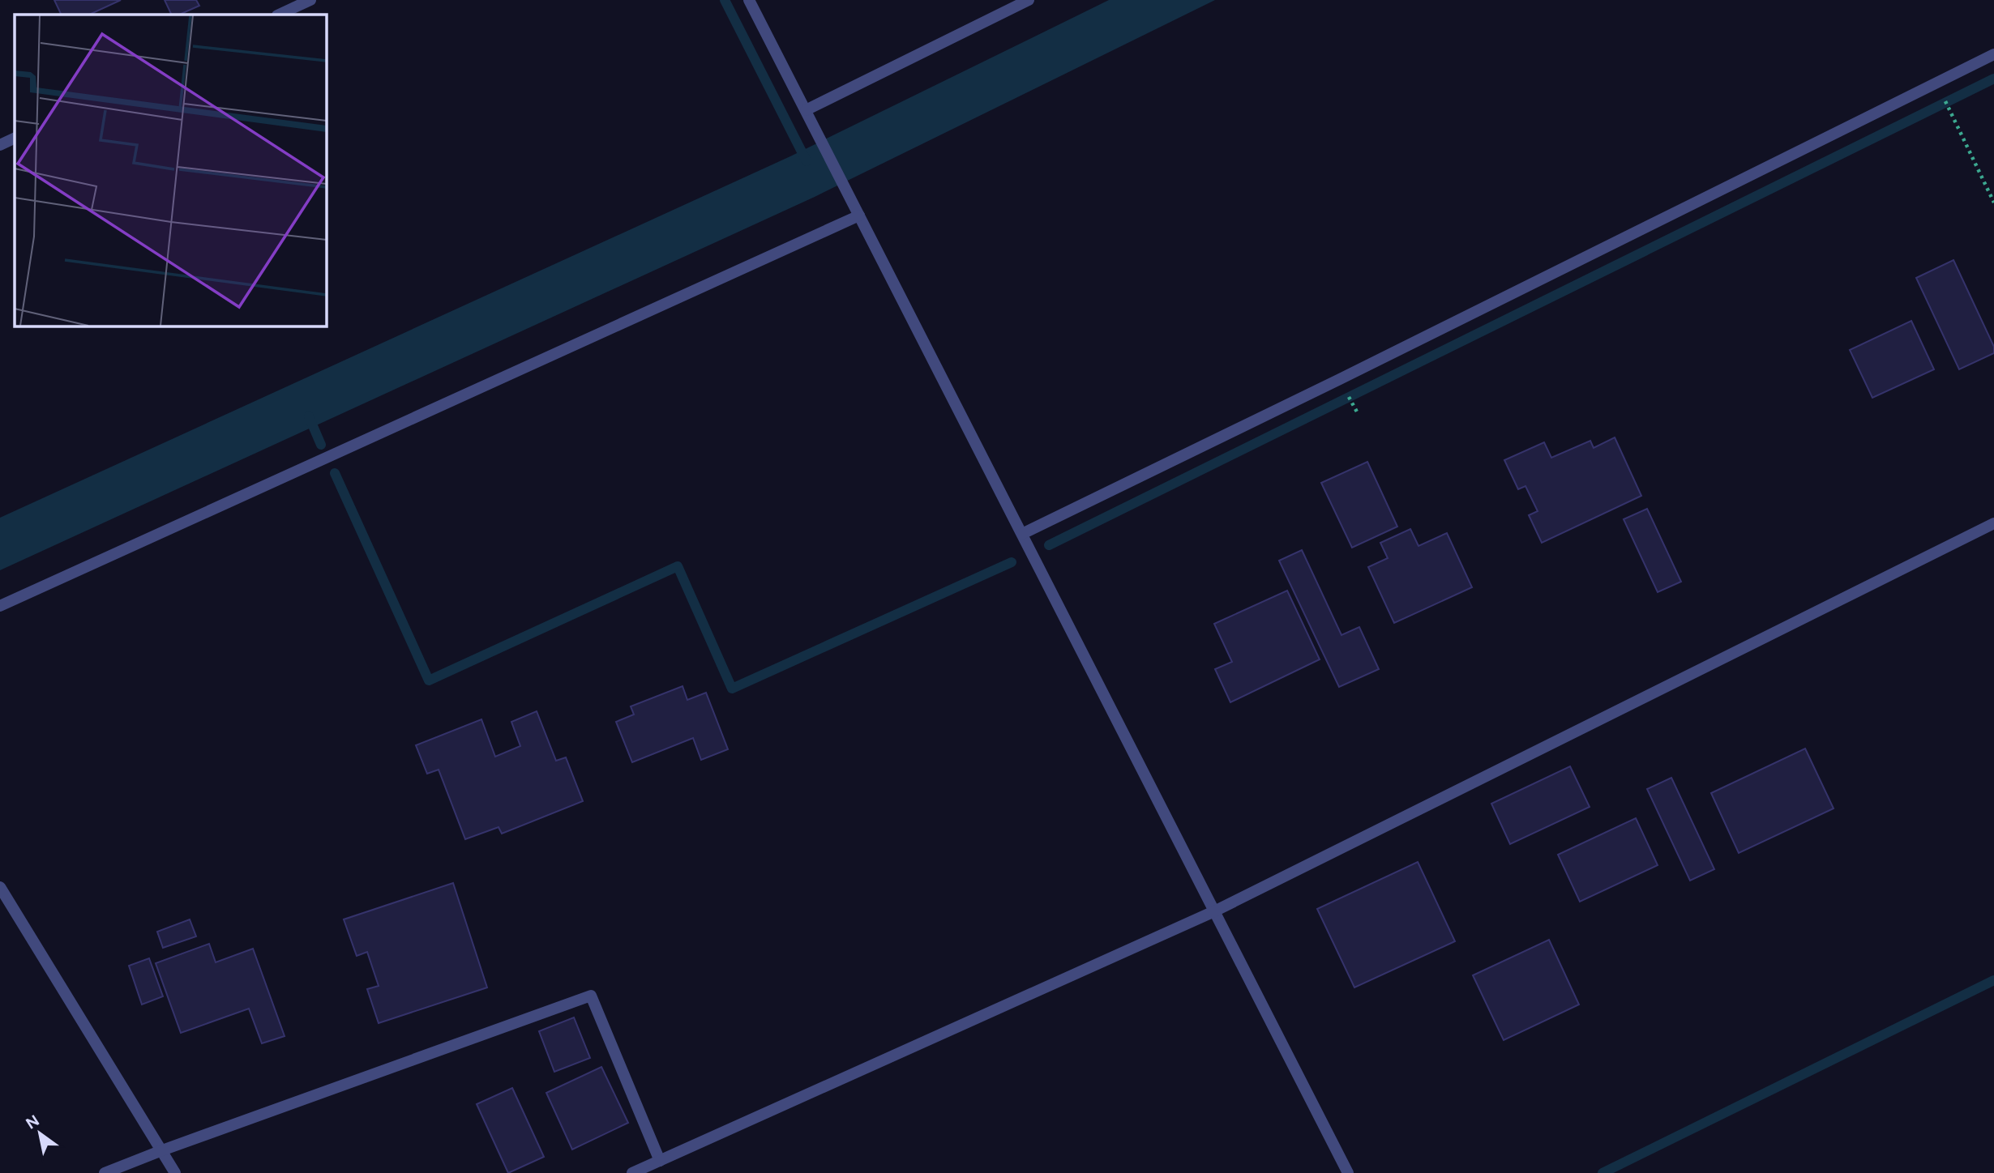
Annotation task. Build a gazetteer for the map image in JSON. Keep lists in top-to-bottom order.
{
  "north": "top left"
}
